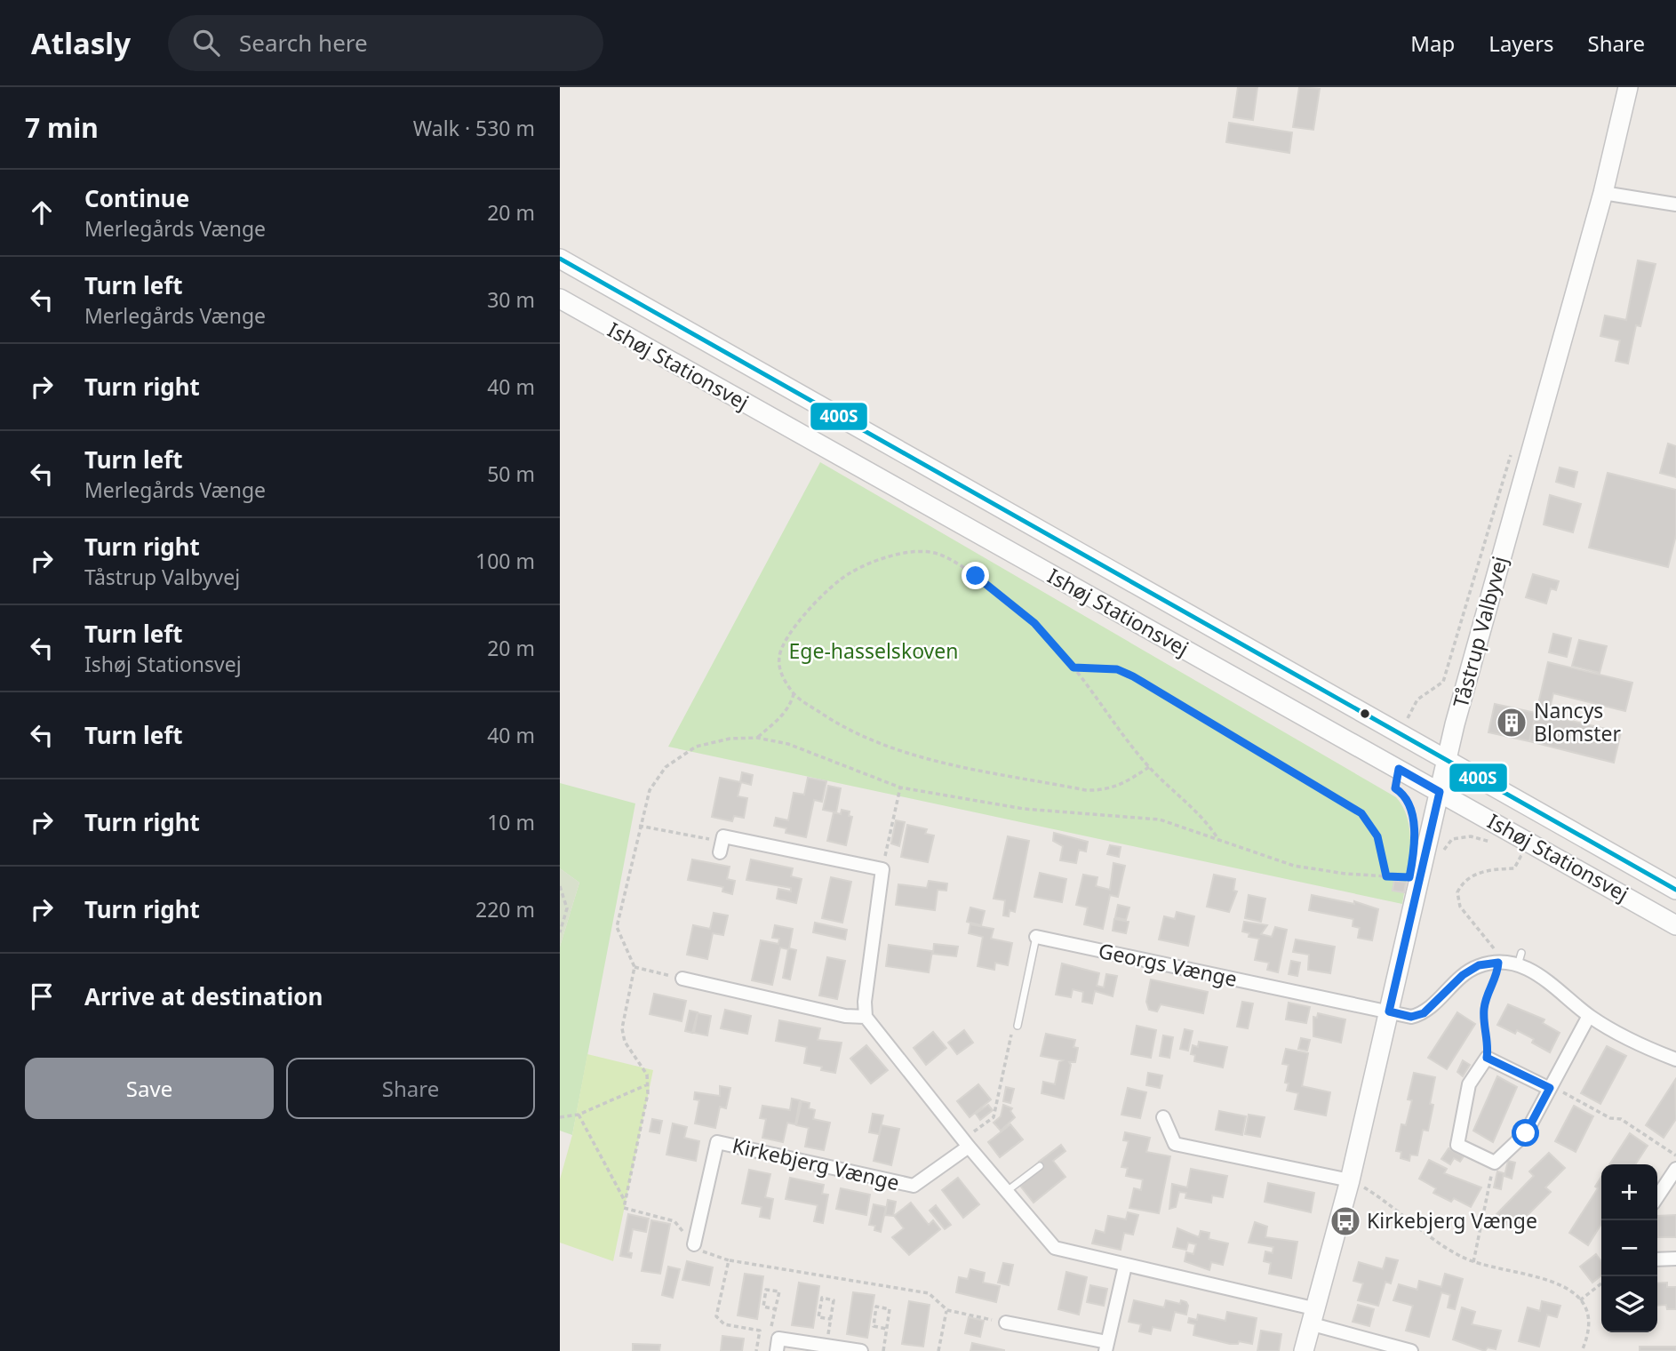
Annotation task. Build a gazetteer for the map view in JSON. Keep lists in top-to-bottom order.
{
  "streets": {
    "main road": ["Ishøj Stationsvej", "Tåstrup Valbyvej"],
    "street": ["Georgs Vænge", "Kirkebjerg Vænge"]
  },
  "crossings": [
    ["Ishøj Stationsvej", "Tåstrup Valbyvej"],
    ["Tåstrup Valbyvej", "Georgs Vænge"]
  ],
  "parks": ["Ege-hasselskoven"],
  "places": {
    "building": ["Nancys Blomster"],
    "bus stop": ["Kirkebjerg Vænge"]
  },
  "lines": ["transit line 400S"],
  "page": {
    "header": "Atlasly",
    "search": "Search here",
    "nav": ["Map", "Layers", "Share"],
    "heading": ["7 min", "Walk · 530 m"],
    "list": [
      ["Continue", "Merlegårds Vænge", "20 m"],
      ["Turn left", "Merlegårds Vænge", "30 m"],
      ["Turn right", "40 m"],
      ["Turn left", "Merlegårds Vænge", "50 m"],
      ["Turn right", "Tåstrup Valbyvej", "100 m"],
      ["Turn left", "Ishøj Stationsvej", "20 m"],
      ["Turn left", "40 m"],
      ["Turn right", "10 m"],
      ["Turn right", "220 m"],
      "Arrive at destination"
    ],
    "buttons": ["Save", "Share"],
    "map_buttons": ["+", "−"]
  }
}
